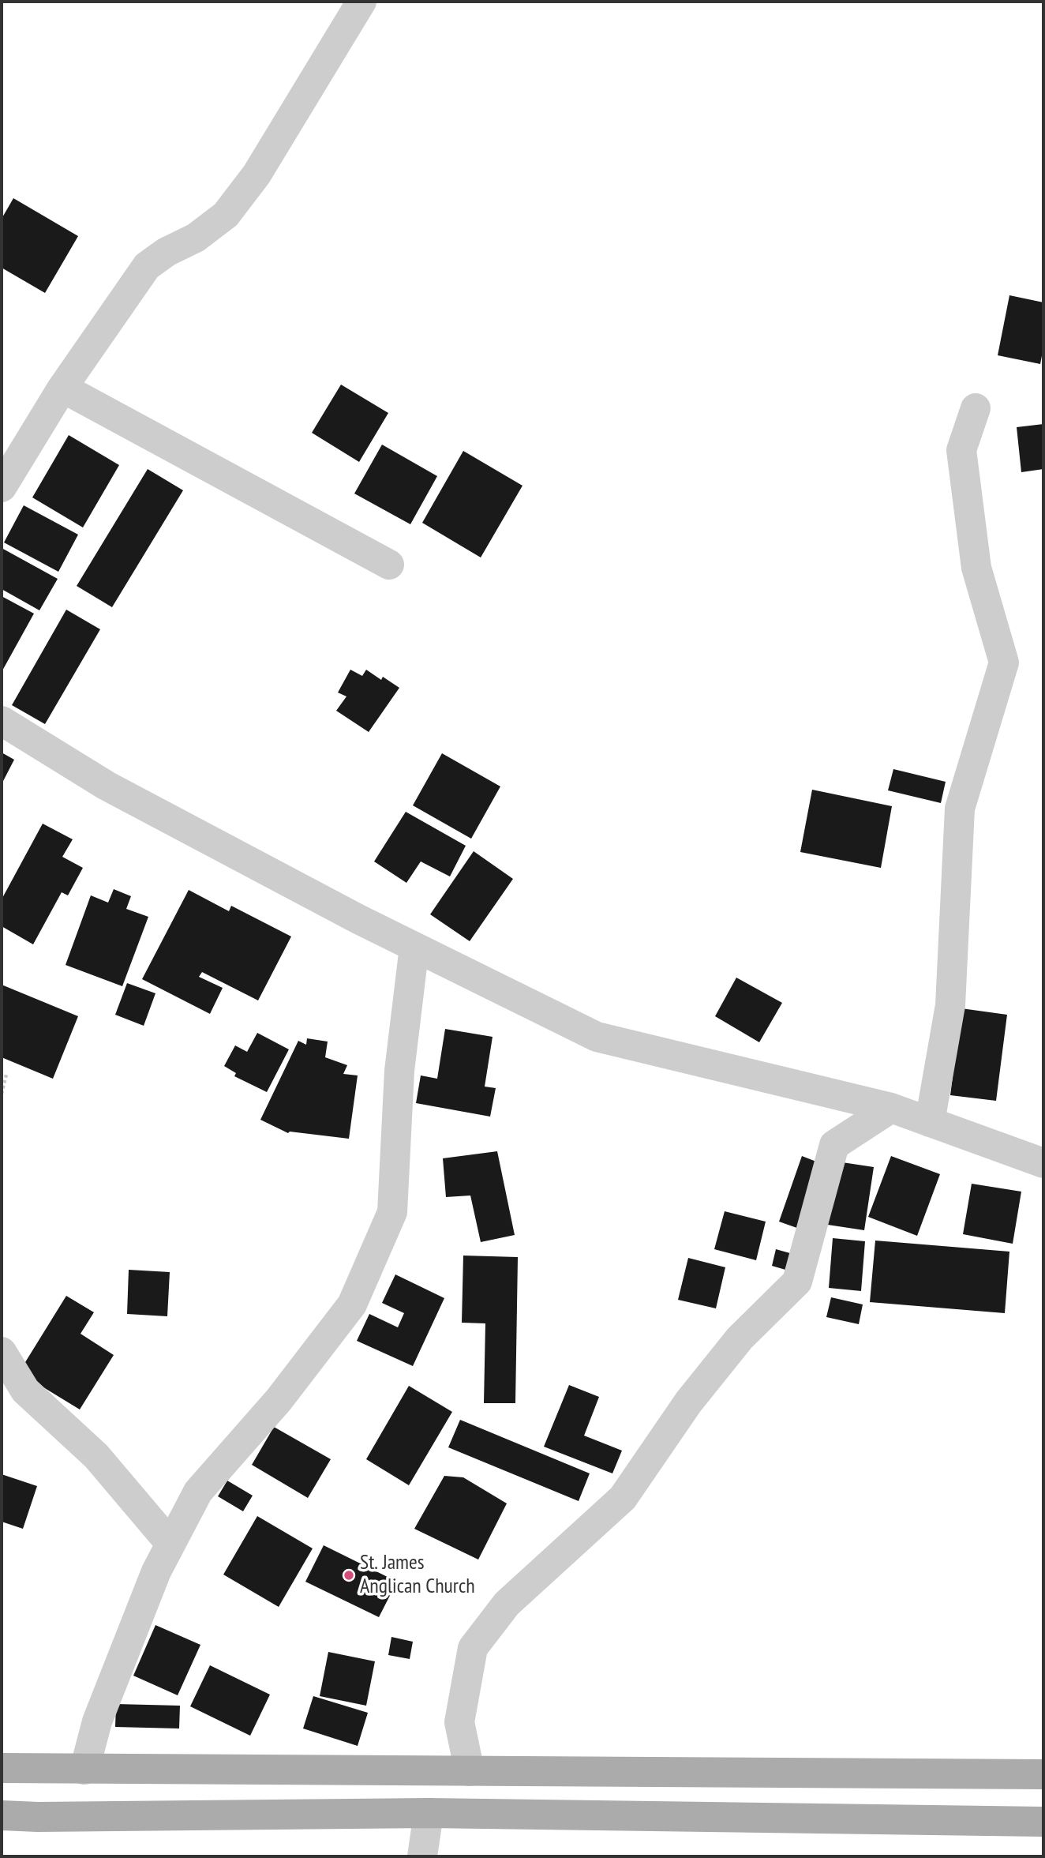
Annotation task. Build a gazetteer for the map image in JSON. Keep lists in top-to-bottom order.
{
  "places": ["St. James Anglican Church"]
}
